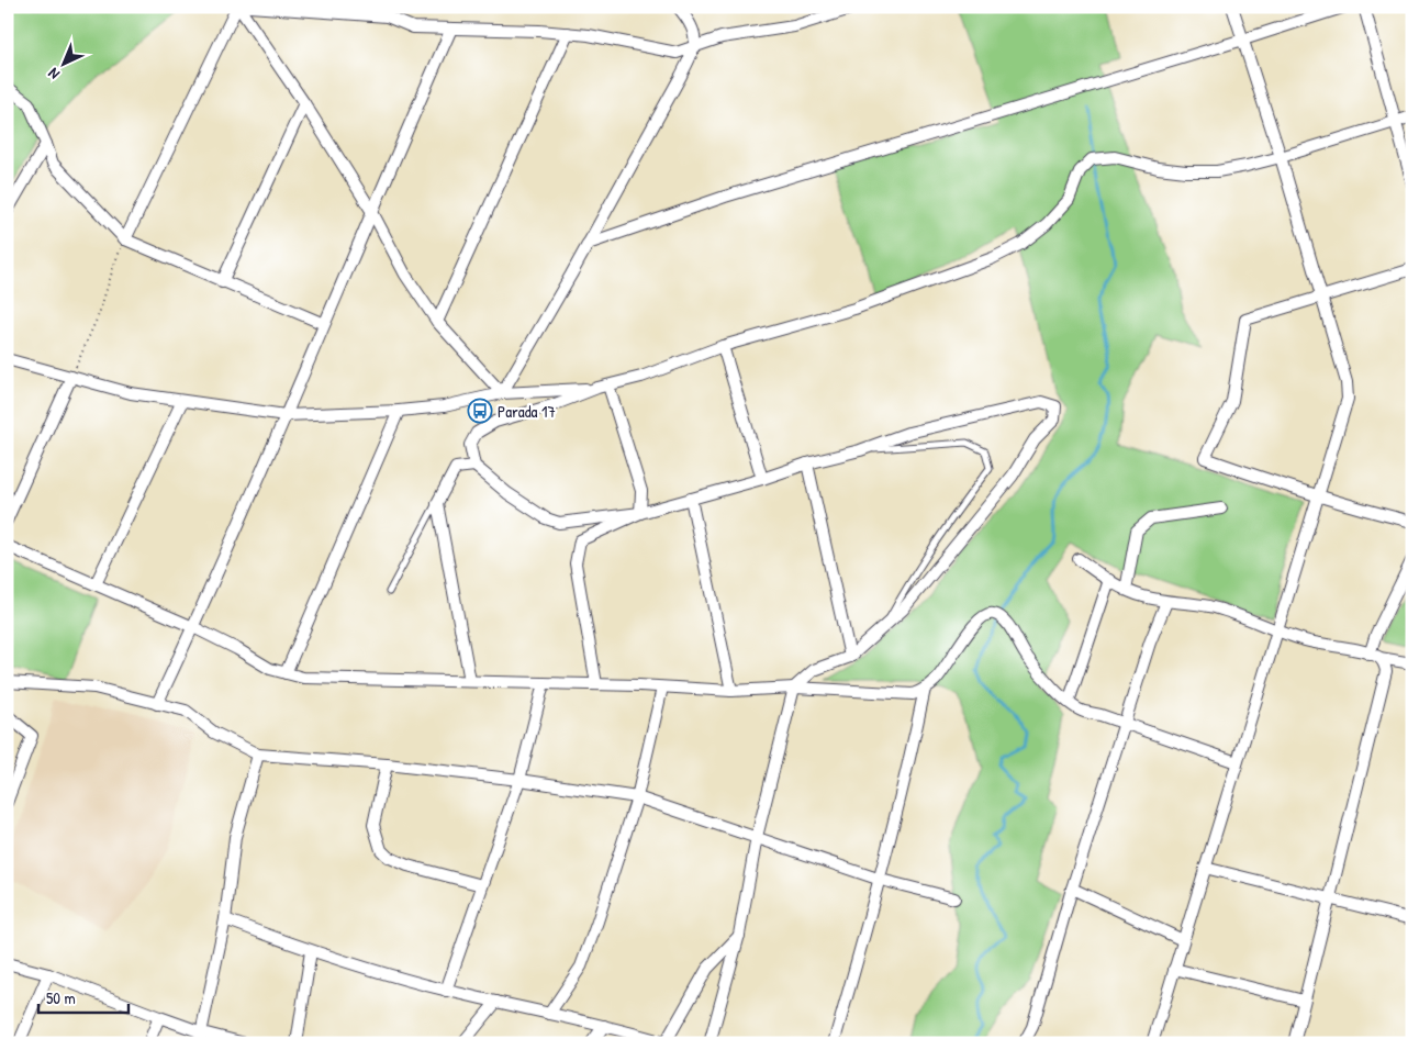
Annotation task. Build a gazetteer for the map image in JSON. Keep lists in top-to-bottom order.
{
  "places": {
    "bus stop": ["Parada 17"]
  },
  "scale_bar": "50 m",
  "north": "bottom left"
}
